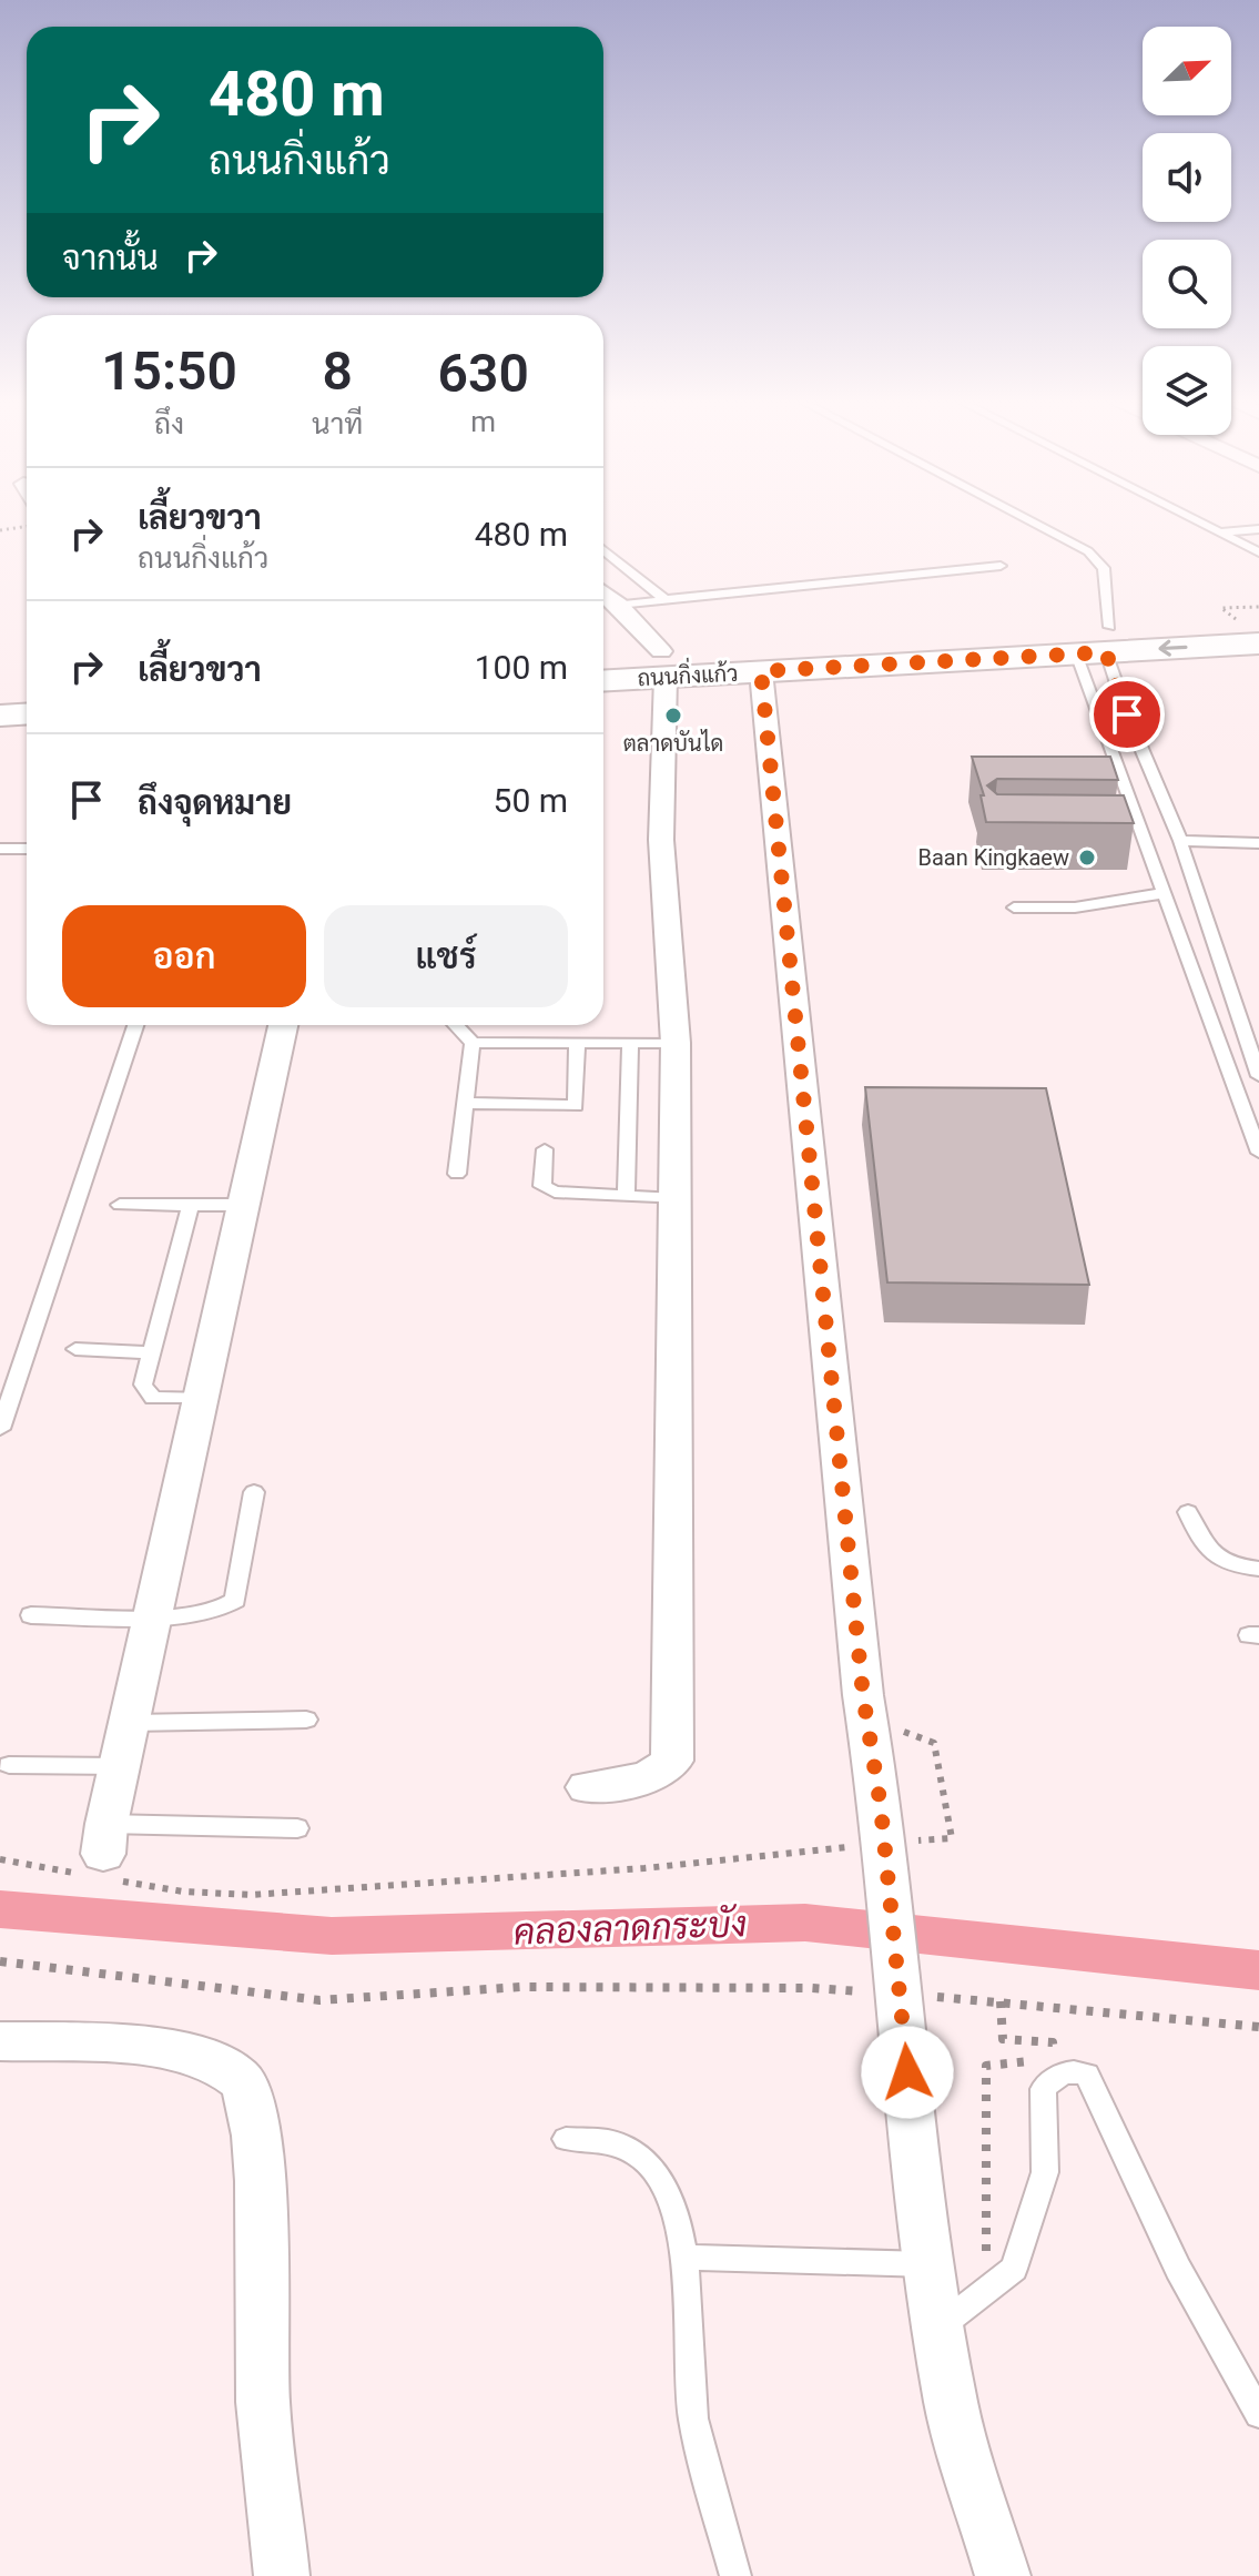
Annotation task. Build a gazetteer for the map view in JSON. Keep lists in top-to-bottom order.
{
  "streets": {
    "main road": ["ถนนกิ่งแก้ว"]
  },
  "water": ["คลองลาดกระบัง"],
  "places": ["ตลาดบันได", "Baan Kingkaew"],
  "north": "top right",
  "page": {
    "turn": ["480 m", "ถนนกิ่งแก้ว"],
    "then": "จากนั้น",
    "eta": [
      "15:50",
      "ถึง",
      "8",
      "นาที",
      "630",
      "m"
    ],
    "list": [
      {
        "name": "เลี้ยวขวา",
        "note": "ถนนกิ่งแก้ว",
        "value": "480 m"
      },
      {
        "name": "เลี้ยวขวา",
        "value": "100 m"
      },
      {
        "name": "ถึงจุดหมาย",
        "value": "50 m"
      }
    ],
    "buttons": ["ออก", "แชร์"]
  }
}
